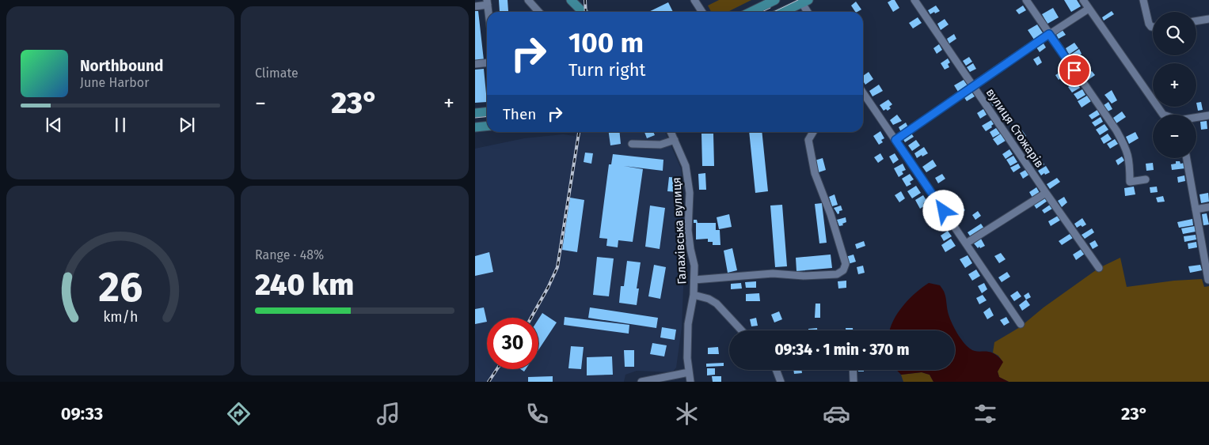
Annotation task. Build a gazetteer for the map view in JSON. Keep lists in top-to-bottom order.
{
  "streets": {
    "street": ["вулиця Стожарів", "Галахівська вулиця"]
  },
  "page": {
    "tile": [
      "Climate",
      ["Range · 48%", "240 km"]
    ],
    "map_buttons": ["+", "−"],
    "turn": ["100 m", "Turn right"],
    "song": ["Northbound", "June Harbor"],
    "heat": ["−", "23°", "+"],
    "then": "Then",
    "limit": "30",
    "trip": "09:34 · 1 min · 370 m",
    "tabs": ["09:33", "23°"],
    "gauge": ["26", "km/h"]
  }
}
